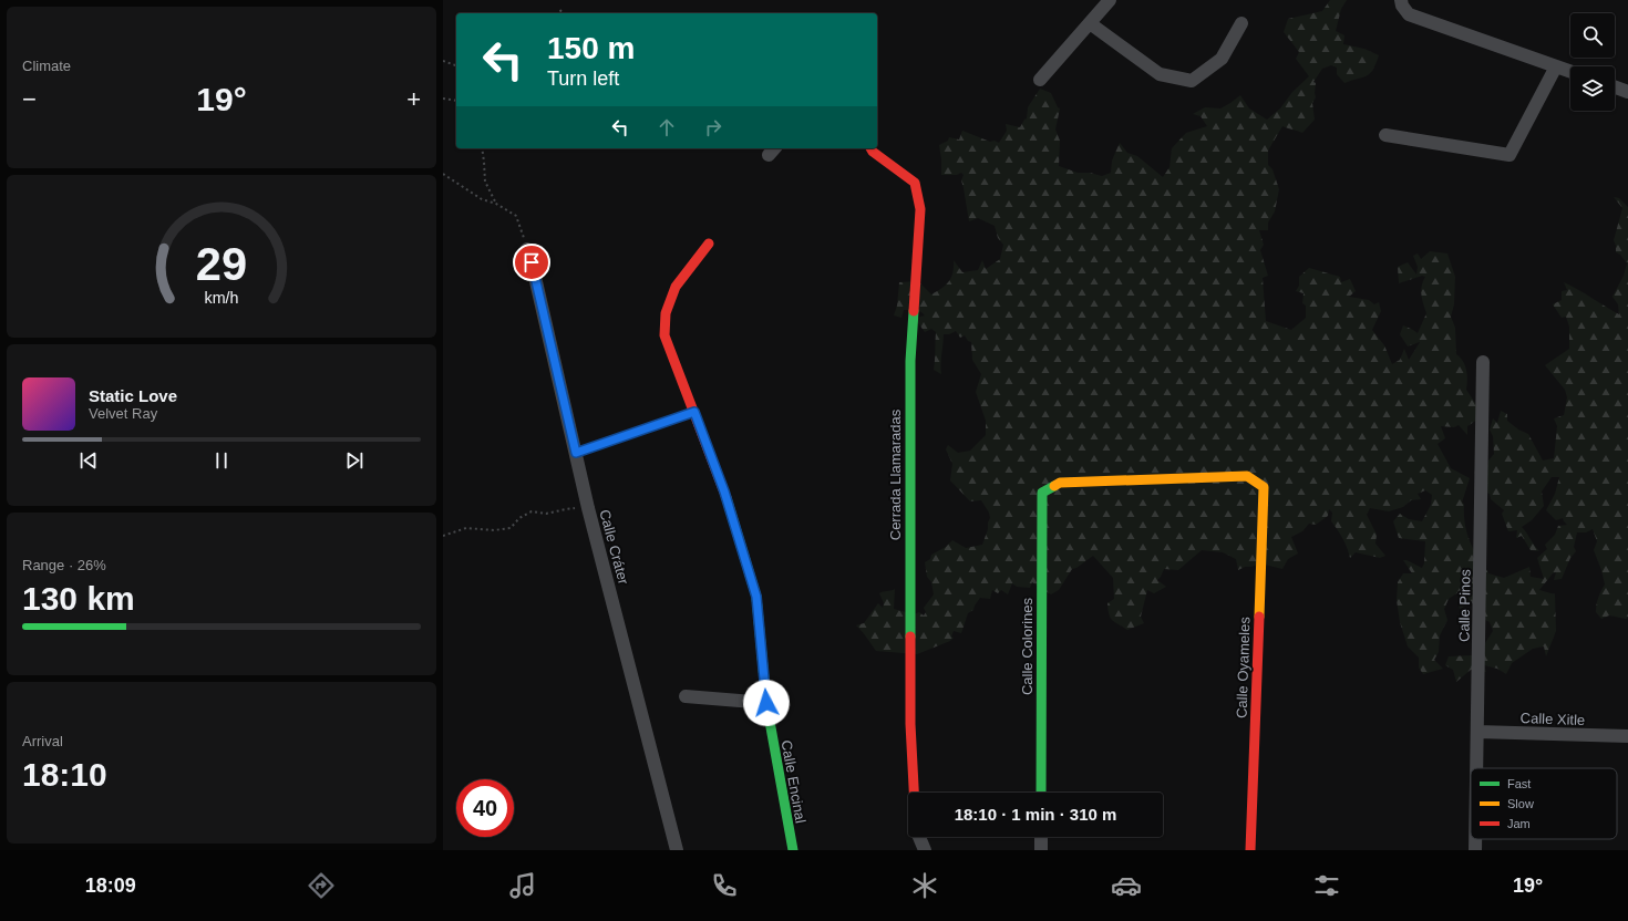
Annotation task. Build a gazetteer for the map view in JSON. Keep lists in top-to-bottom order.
{
  "streets": {
    "street": [
      "Cerrada Llamaradas",
      "Calle Cráter",
      "Calle Pinos",
      "Calle Colorines",
      "Calle Oyameles",
      "Calle Xitle",
      "Calle Encinal"
    ]
  },
  "crossings": [
    ["Calle Pinos", "Calle Xitle"],
    ["Calle Colorines", "Calle Oyameles"]
  ],
  "legend": ["Fast", "Slow", "Jam"],
  "page": {
    "tile": [
      "Climate",
      ["Range · 26%", "130 km"],
      ["Arrival", "18:10"]
    ],
    "turn": ["150 m", "Turn left"],
    "heat": ["−", "19°", "+"],
    "song": ["Static Love", "Velvet Ray"],
    "limit": "40",
    "trip": "18:10 · 1 min · 310 m",
    "tabs": ["18:09", "19°"],
    "gauge": ["29", "km/h"]
  }
}
